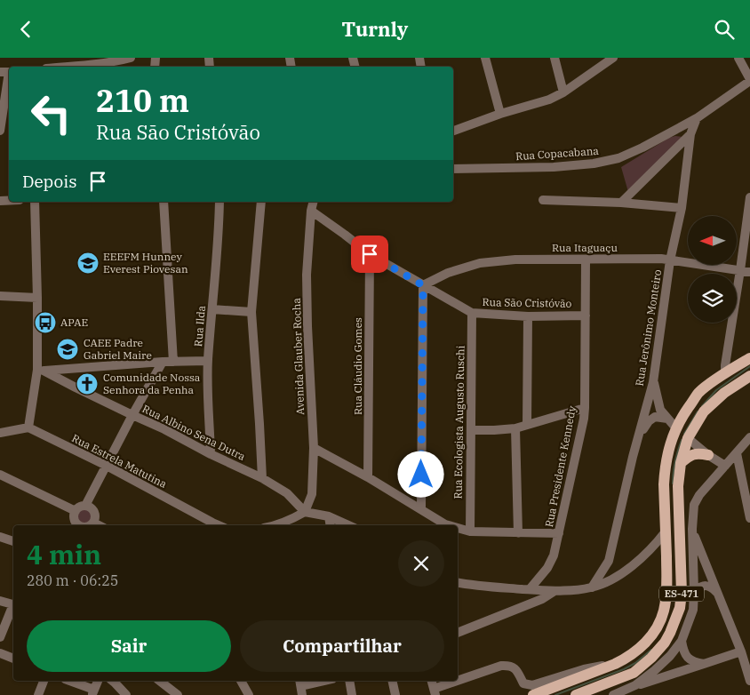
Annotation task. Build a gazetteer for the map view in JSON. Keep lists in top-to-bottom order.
{
  "streets": {
    "main road": ["ES-471"],
    "street": [
      "Rua Copacabana",
      "Rua Itaguaçu",
      "Rua São Cristóvão",
      "Rua Ilda",
      "Rua Jerônimo Monteiro",
      "Avenida Glauber Rocha",
      "Rua Cláudio Gomes",
      "Rua Ecologista Augusto Ruschi",
      "Rua Albino Sena Dutra",
      "Rua Estrela Matutina",
      "Rua Presidente Kennedy"
    ]
  },
  "crossings": [
    ["Rua Copacabana", "Rua Jerônimo Monteiro"],
    ["Rua Itaguaçu", "Rua São Cristóvão"],
    ["Rua Itaguaçu", "Rua Jerônimo Monteiro"],
    ["Rua Itaguaçu", "Rua Presidente Kennedy"],
    ["Rua São Cristóvão", "Avenida Glauber Rocha"],
    ["Rua São Cristóvão", "Rua Cláudio Gomes"],
    ["Rua São Cristóvão", "Rua Ecologista Augusto Ruschi"],
    ["Rua São Cristóvão", "Rua Presidente Kennedy"],
    ["Rua Ilda", "Rua Albino Sena Dutra"],
    ["Avenida Glauber Rocha", "Rua Albino Sena Dutra"]
  ],
  "places": {
    "school or university": ["EEEFM Hunney Everest Piovesan", "CAEE Padre Gabriel Maire"],
    "bus stop": ["APAE"],
    "church": ["Comunidade Nossa Senhora da Penha"]
  },
  "north": "left",
  "page": {
    "header": "Turnly",
    "turn": ["210 m", "Rua São Cristóvão"],
    "then": "Depois",
    "heading": ["4 min", "280 m · 06:25"],
    "buttons": ["Sair", "Compartilhar"]
  }
}
